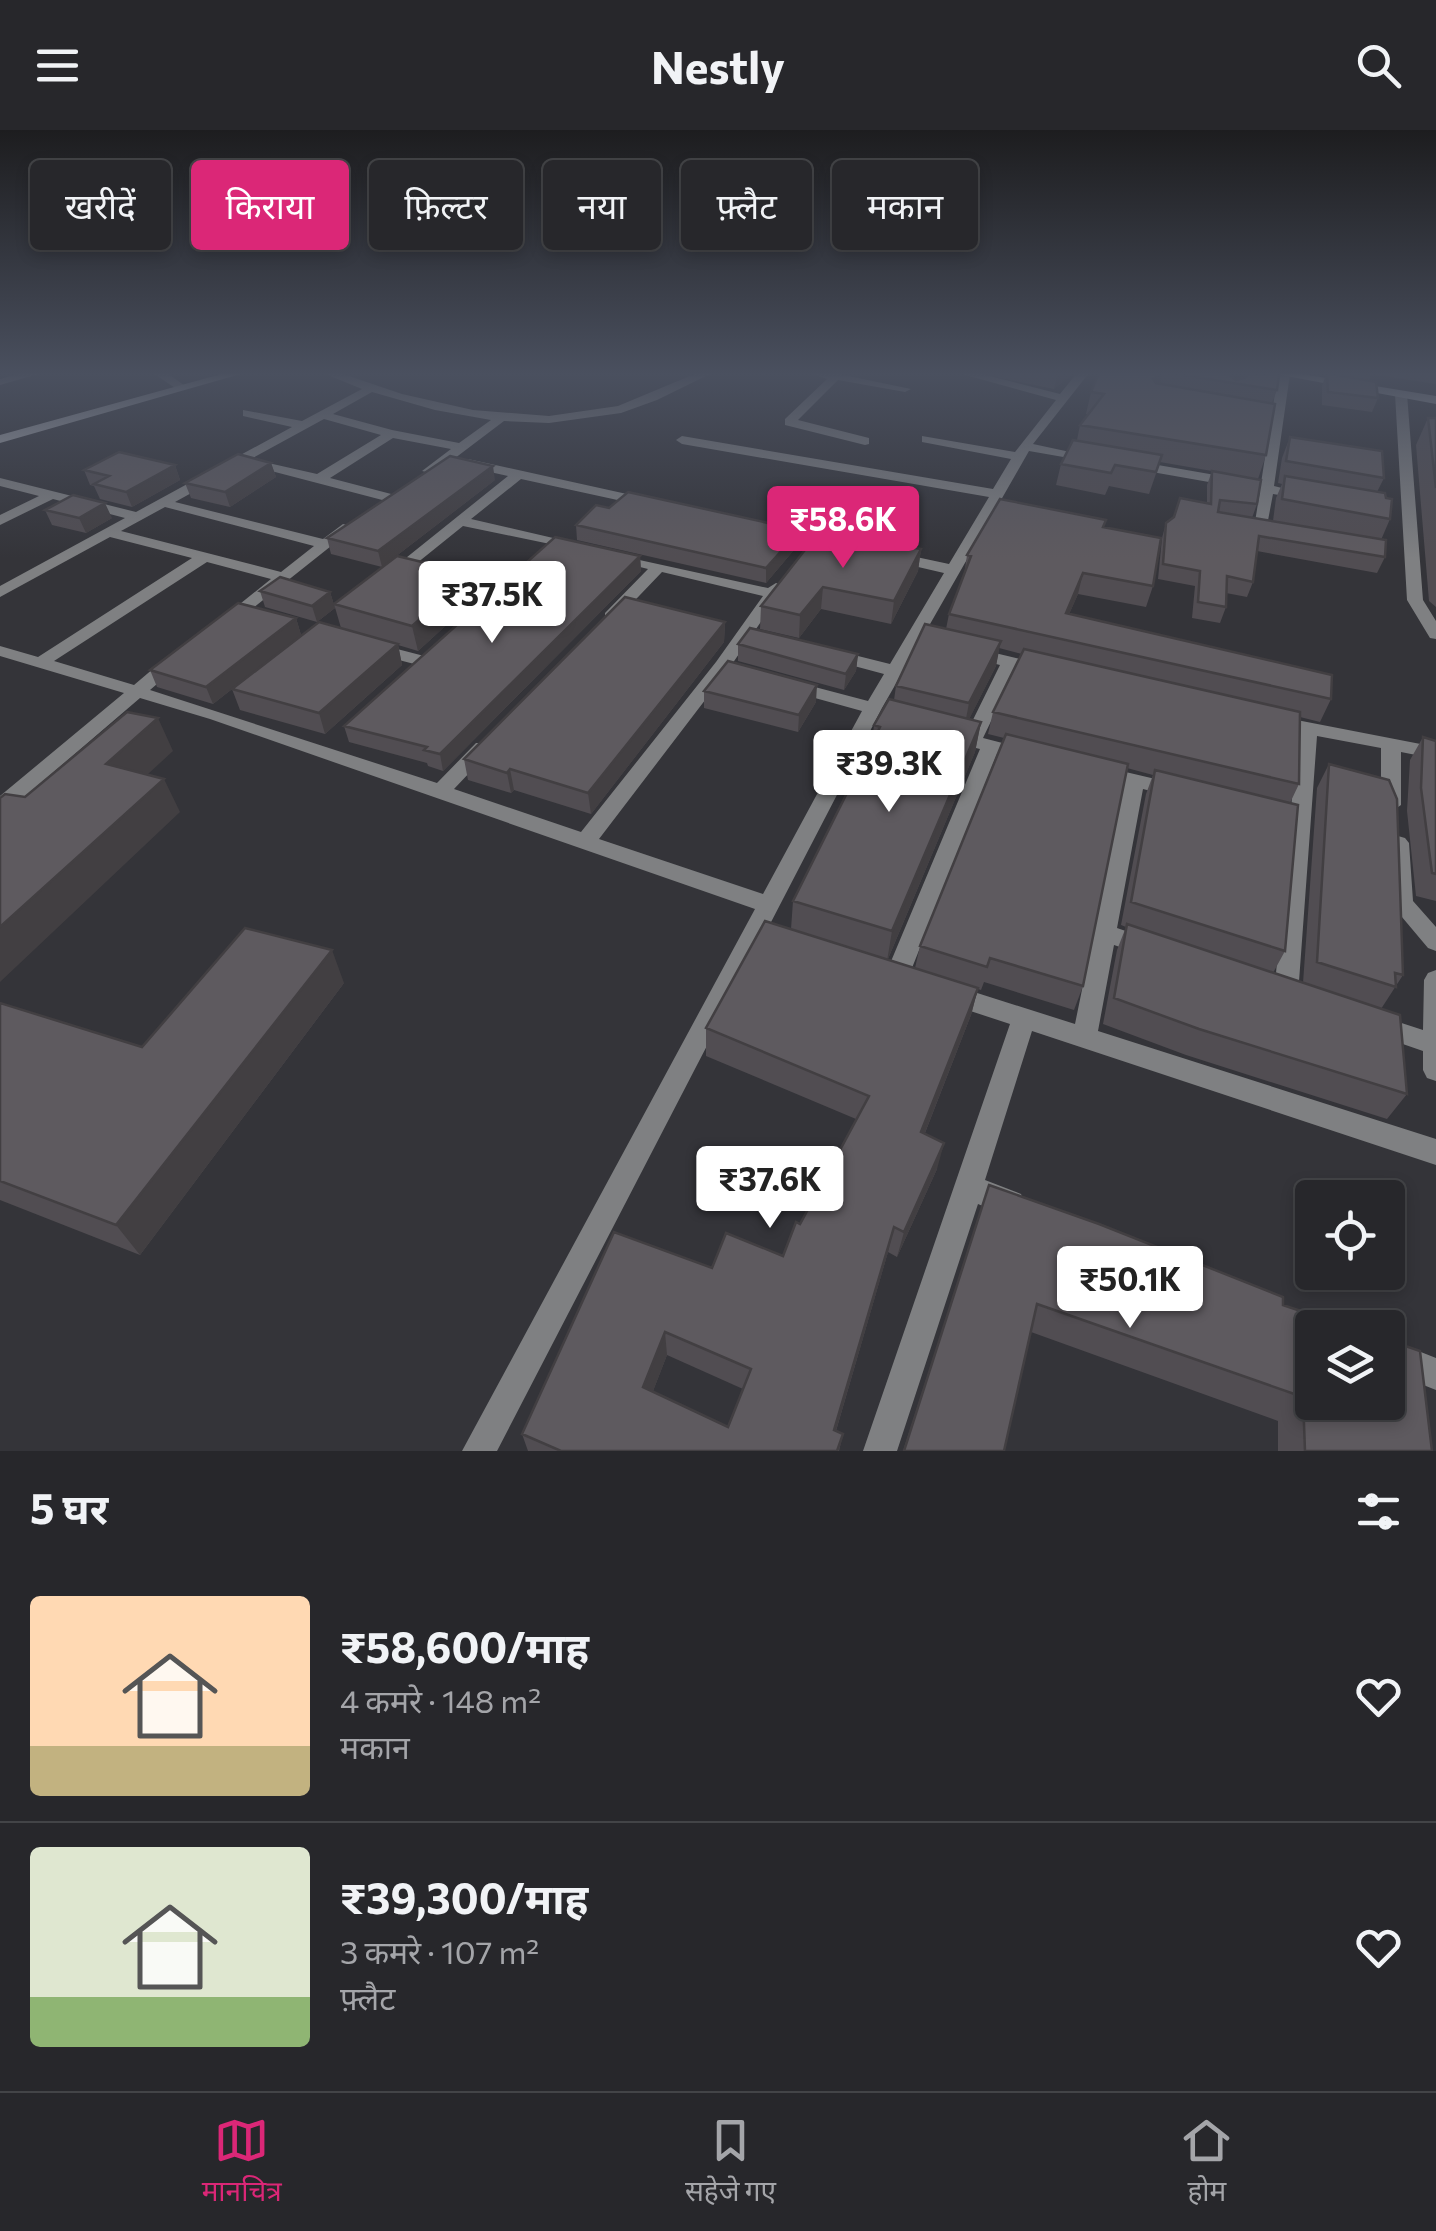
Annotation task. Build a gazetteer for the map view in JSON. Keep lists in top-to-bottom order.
{
  "page": {
    "header": "Nestly",
    "chip": [
      "खरीदें",
      "किराया",
      "फ़िल्टर",
      "नया",
      "फ़्लैट",
      "मकान"
    ],
    "price": [
      "₹58.6K",
      "₹37.5K",
      "₹39.3K",
      "₹37.6K",
      "₹50.1K"
    ],
    "heading": "5 घर",
    "list": [
      {
        "name": "₹58,600/माह",
        "note": "4 कमरे · 148 m² · मकान"
      },
      {
        "name": "₹39,300/माह",
        "note": "3 कमरे · 107 m² · फ़्लैट"
      }
    ],
    "tabs": ["मानचित्र", "सहेजे गए", "होम"]
  }
}
